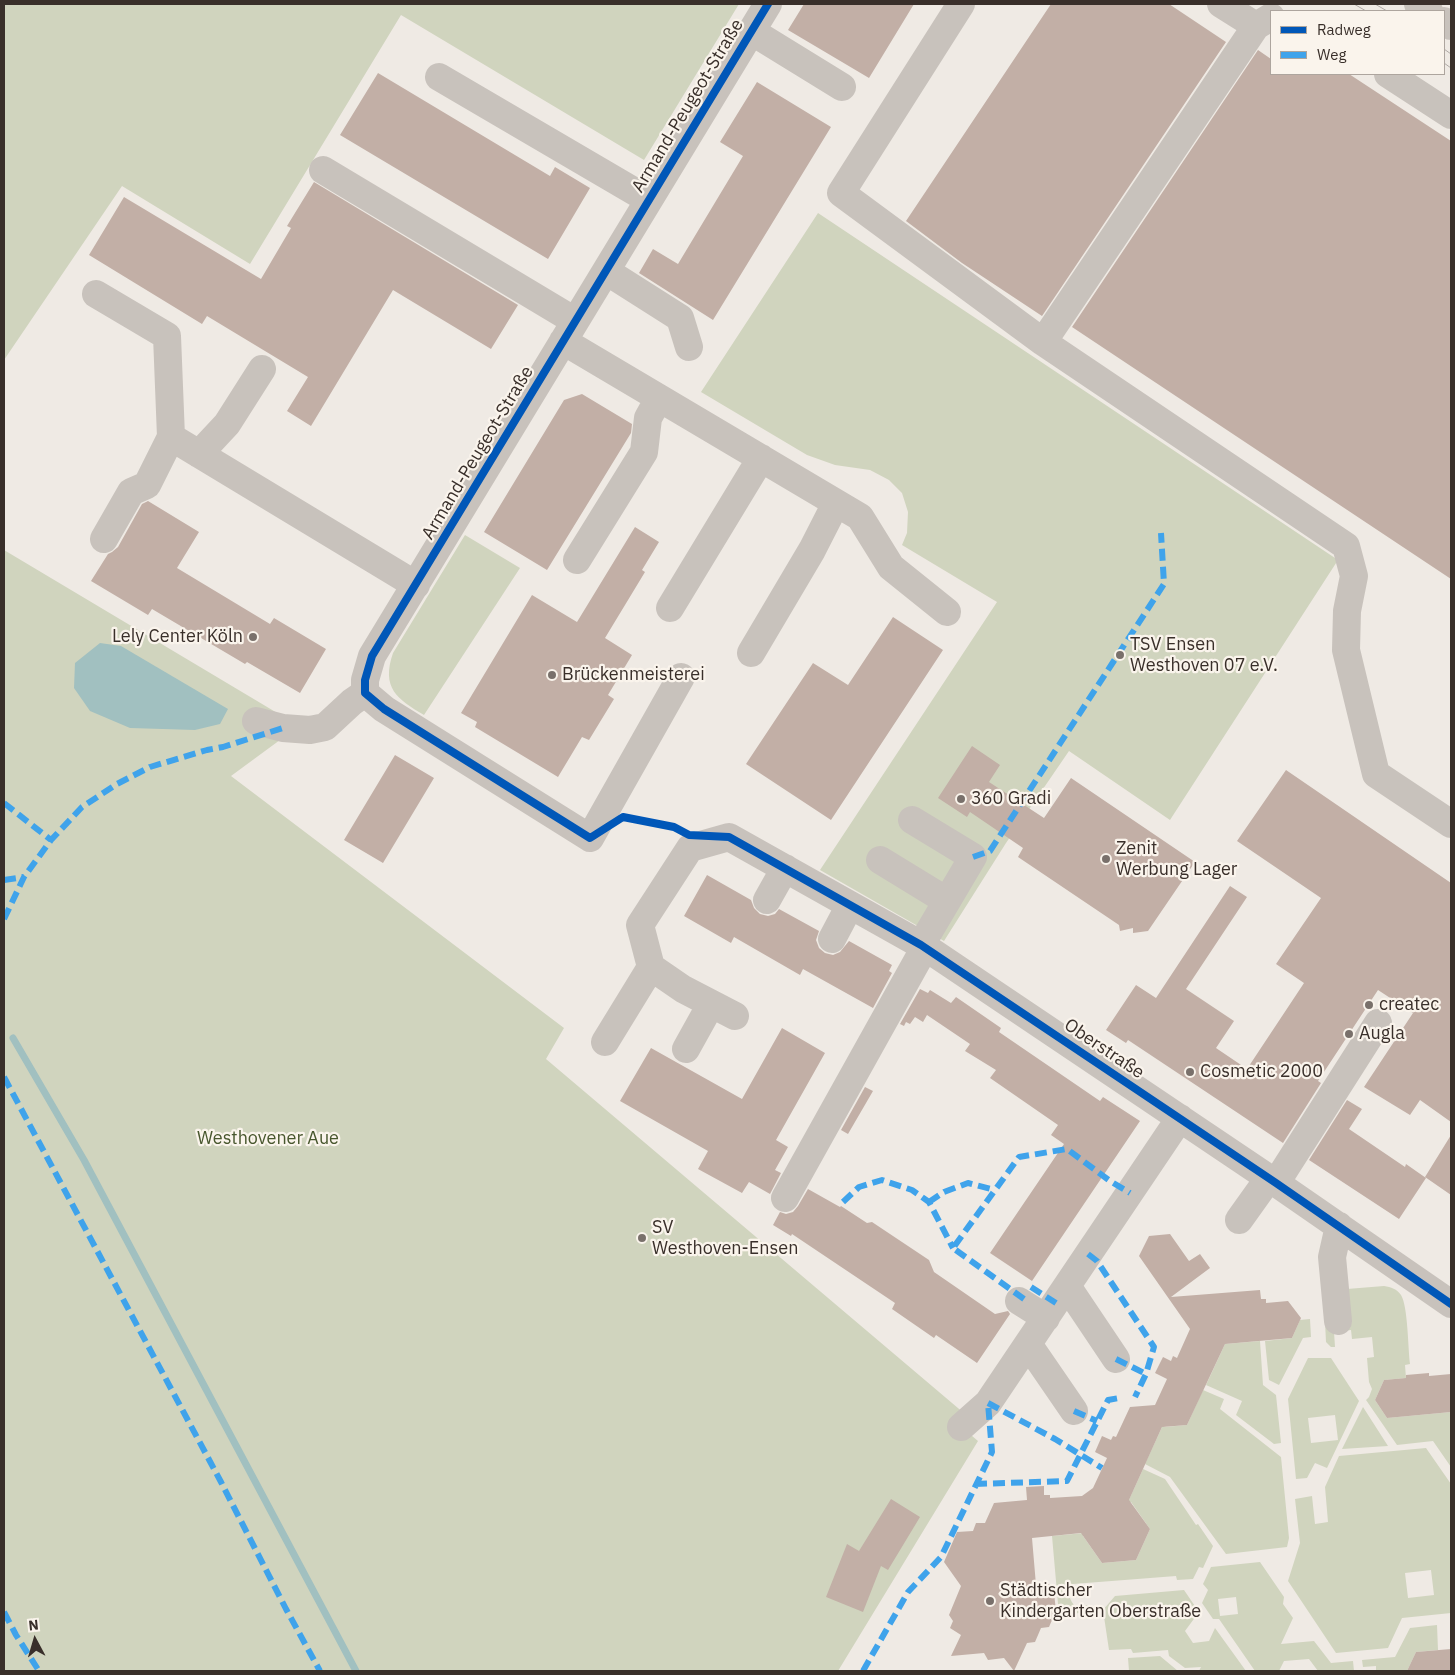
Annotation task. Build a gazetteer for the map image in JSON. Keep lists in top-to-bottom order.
{
  "streets": {
    "street": ["Armand-Peugeot-Straße", "Oberstraße"]
  },
  "parks": ["Westhovener Aue"],
  "places": [
    "Lely Center Köln",
    "TSV Ensen Westhoven 07 e.V.",
    "Brückenmeisterei",
    "360 Gradi",
    "Zenit Werbung Lager",
    "createc",
    "Augla",
    "Cosmetic 2000",
    "SV Westhoven-Ensen",
    "Städtischer Kindergarten Oberstraße"
  ],
  "legend": ["Radweg", "Weg"],
  "north": "top"
}
